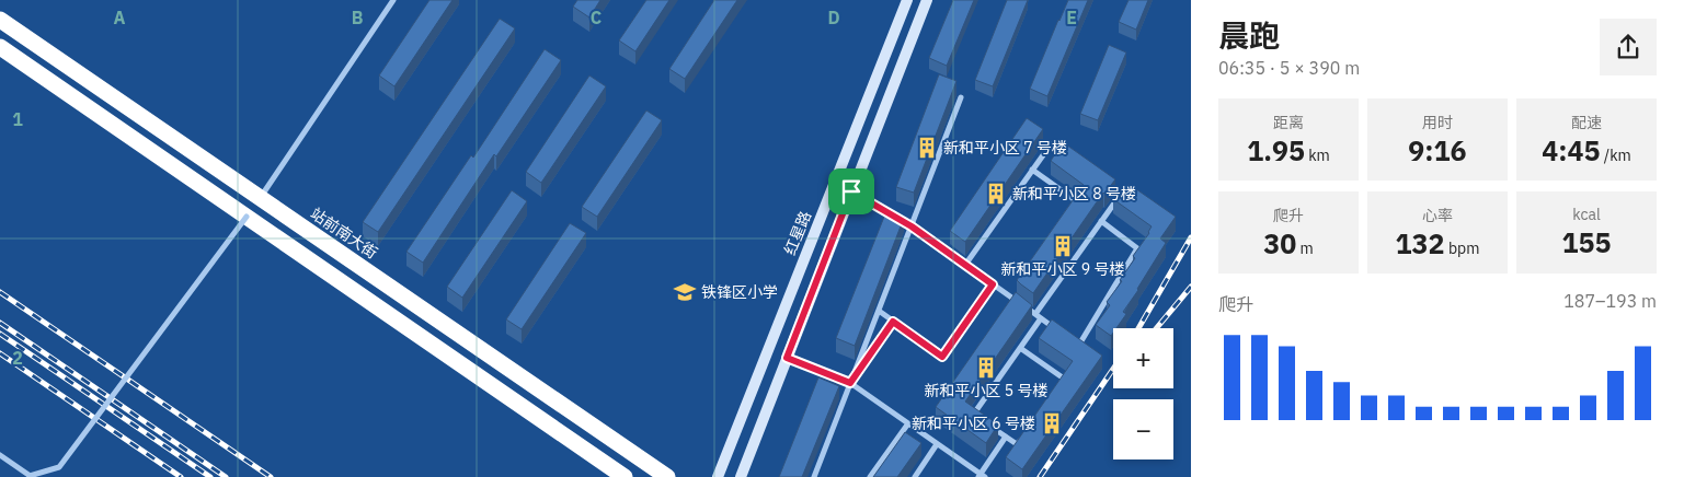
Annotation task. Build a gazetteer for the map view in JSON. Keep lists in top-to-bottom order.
{
  "streets": {
    "highway": ["站前南大街"],
    "street": ["红星路"]
  },
  "places": {
    "building": [
      "新和平小区 7 号楼",
      "新和平小区 8 号楼",
      "新和平小区 9 号楼",
      "新和平小区 5 号楼",
      "新和平小区 6 号楼"
    ],
    "school or university": ["铁锋区小学"]
  },
  "page": {
    "heading": ["晨跑", "06:35 · 5 × 390 m"],
    "stats": [
      ["距离", "1.95 km"],
      ["用时", "9:16"],
      ["配速", "4:45 /km"],
      ["爬升", "30 m"],
      ["心率", "132 bpm"],
      ["kcal", "155"]
    ],
    "chart": ["爬升", "187–193 m"],
    "map_buttons": ["+", "−"]
  },
  "grid": {
    "columns": [
      "A",
      "B",
      "C",
      "D",
      "E"
    ],
    "rows": ["1", "2"]
  }
}
